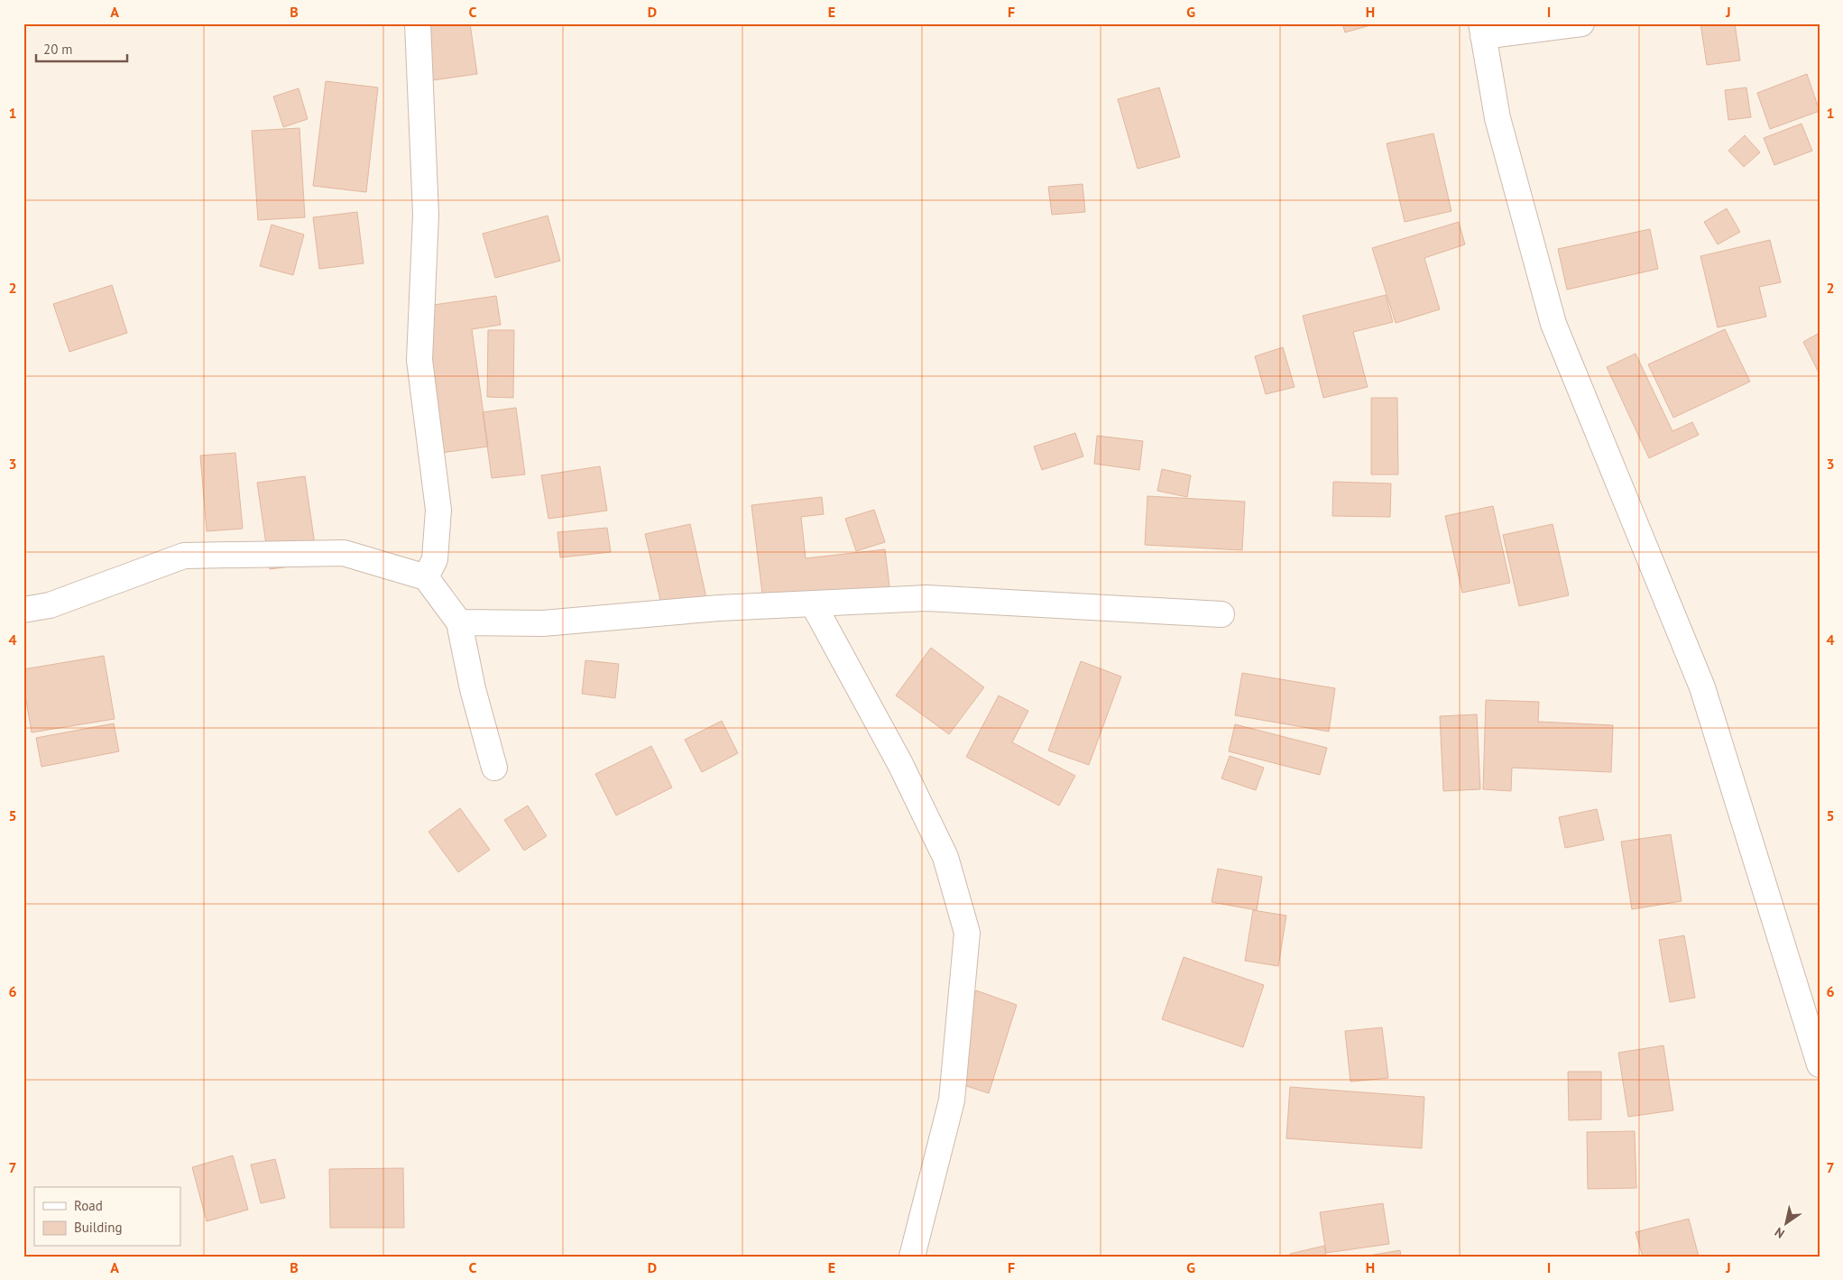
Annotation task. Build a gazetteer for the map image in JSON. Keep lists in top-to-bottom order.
{
  "legend": ["Road", "Building"],
  "scale_bar": "20 m",
  "north": "bottom left",
  "grid": {
    "columns": [
      "A",
      "B",
      "C",
      "D",
      "E",
      "F",
      "G",
      "H",
      "I",
      "J"
    ],
    "rows": [
      "1",
      "2",
      "3",
      "4",
      "5",
      "6",
      "7"
    ]
  }
}
